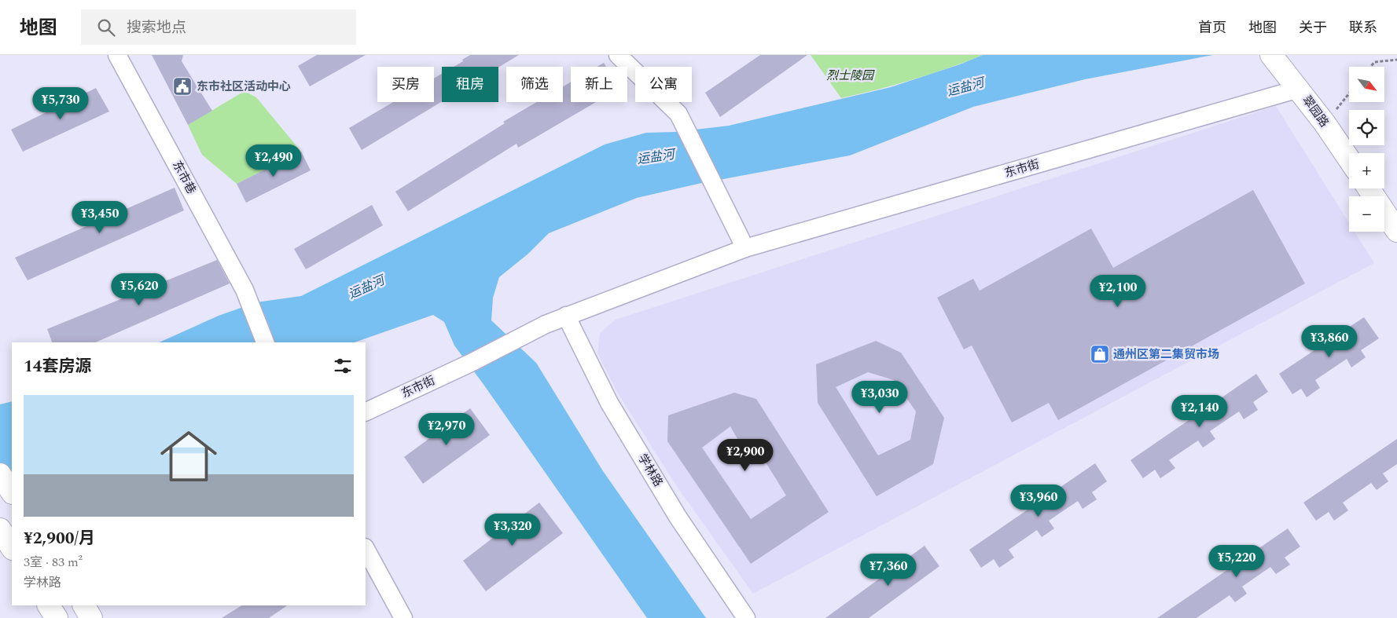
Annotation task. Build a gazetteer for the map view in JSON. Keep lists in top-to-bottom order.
{
  "streets": {
    "street": [
      "翠园路",
      "东市街",
      "东市巷",
      "学林路"
    ]
  },
  "crossings": [
    ["翠园路", "东市街"],
    ["东市街", "学林路"]
  ],
  "water": ["运盐河"],
  "parks": ["烈士陵园"],
  "places": {
    "public building": ["东市社区活动中心"],
    "shop": ["通州区第二集贸市场"]
  },
  "north": "bottom right",
  "page": {
    "header": "地图",
    "search": "搜索地点",
    "nav": [
      "首页",
      "地图",
      "关于",
      "联系"
    ],
    "map_buttons": ["+", "−"],
    "chip": [
      "买房",
      "租房",
      "筛选",
      "新上",
      "公寓"
    ],
    "price": [
      "¥5,730",
      "¥2,490",
      "¥3,450",
      "¥5,620",
      "¥2,100",
      "¥3,860",
      "¥3,030",
      "¥2,140",
      "¥2,970",
      "¥2,900",
      "¥3,960",
      "¥3,320",
      "¥5,220",
      "¥7,360"
    ],
    "heading": "14套房源",
    "list": [
      {
        "name": "¥2,900/月",
        "note": "3室 · 83 m² · 学林路"
      }
    ]
  }
}
